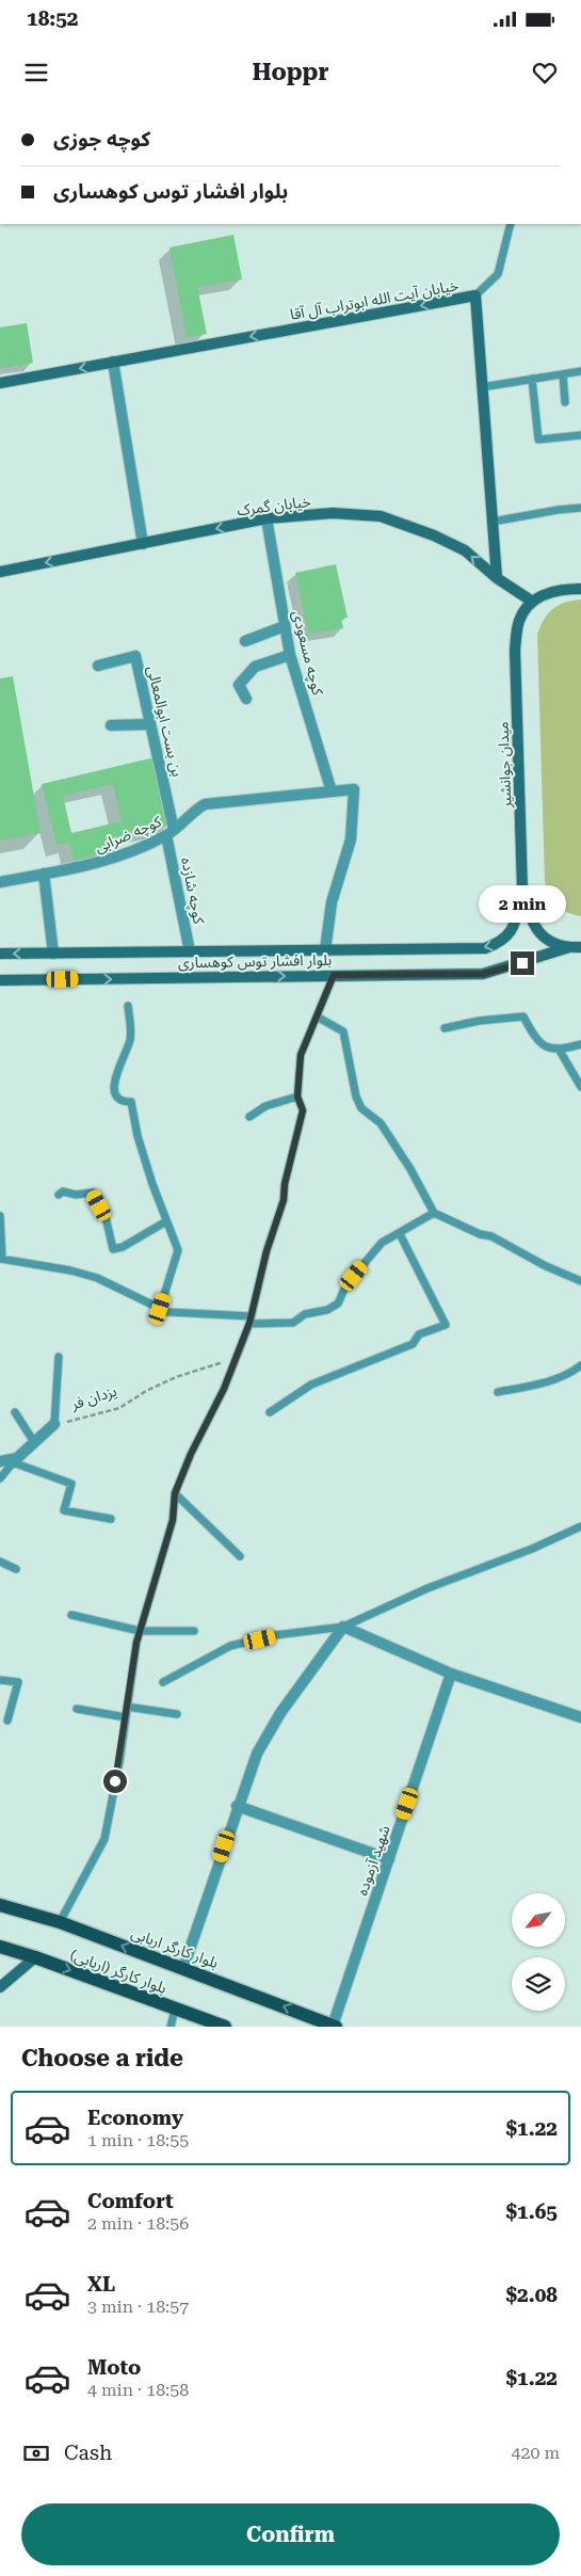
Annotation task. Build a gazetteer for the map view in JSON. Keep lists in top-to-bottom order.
{
  "streets": {
    "main road": [
      "خیابان آیت الله ابوتراب آل آقا",
      "خیابان گمرک",
      "میدان جوانشیر",
      "بلوار افشار توس کوهساری",
      "بلوار کارگر اربابی",
      "بلوار کارگر (اربابی)"
    ],
    "street": [
      "کوچه مسعودی",
      "بن بست ابوالمعالی",
      "کوچه ضرابی",
      "کوچه شازده",
      "شهید آزموده"
    ],
    "path": ["یزدان فر"]
  },
  "crossings": [
    ["خیابان آیت الله ابوتراب آل آقا", "خیابان گمرک"],
    ["خیابان گمرک", "کوچه مسعودی"],
    ["خیابان گمرک", "میدان جوانشیر"],
    ["کوچه مسعودی", "کوچه ضرابی"],
    ["بن بست ابوالمعالی", "کوچه ضرابی"],
    ["بن بست ابوالمعالی", "کوچه شازده"],
    ["میدان جوانشیر", "بلوار افشار توس کوهساری"],
    ["کوچه ضرابی", "کوچه شازده"],
    ["کوچه ضرابی", "بلوار افشار توس کوهساری"],
    ["کوچه شازده", "بلوار افشار توس کوهساری"],
    ["شهید آزموده", "بلوار کارگر اربابی"]
  ],
  "one_way": [
    "خیابان آیت الله ابوتراب آل آقا",
    "خیابان گمرک",
    "بلوار کارگر اربابی",
    "بلوار کارگر (اربابی)"
  ],
  "north": "bottom left",
  "page": {
    "status": "18:52",
    "header": "Hoppr",
    "banner": ["کوچه جوزی", "بلوار افشار توس کوهساری"],
    "bubble": "2 min",
    "heading": "Choose a ride",
    "list": [
      {
        "name": "Economy",
        "note": "1 min · 18:55",
        "value": "$1.22"
      },
      {
        "name": "Comfort",
        "note": "2 min · 18:56",
        "value": "$1.65"
      },
      {
        "name": "XL",
        "note": "3 min · 18:57",
        "value": "$2.08"
      },
      {
        "name": "Moto",
        "note": "4 min · 18:58",
        "value": "$1.22"
      }
    ],
    "pay": ["Cash", "420 m"],
    "buttons": "Confirm"
  }
}
